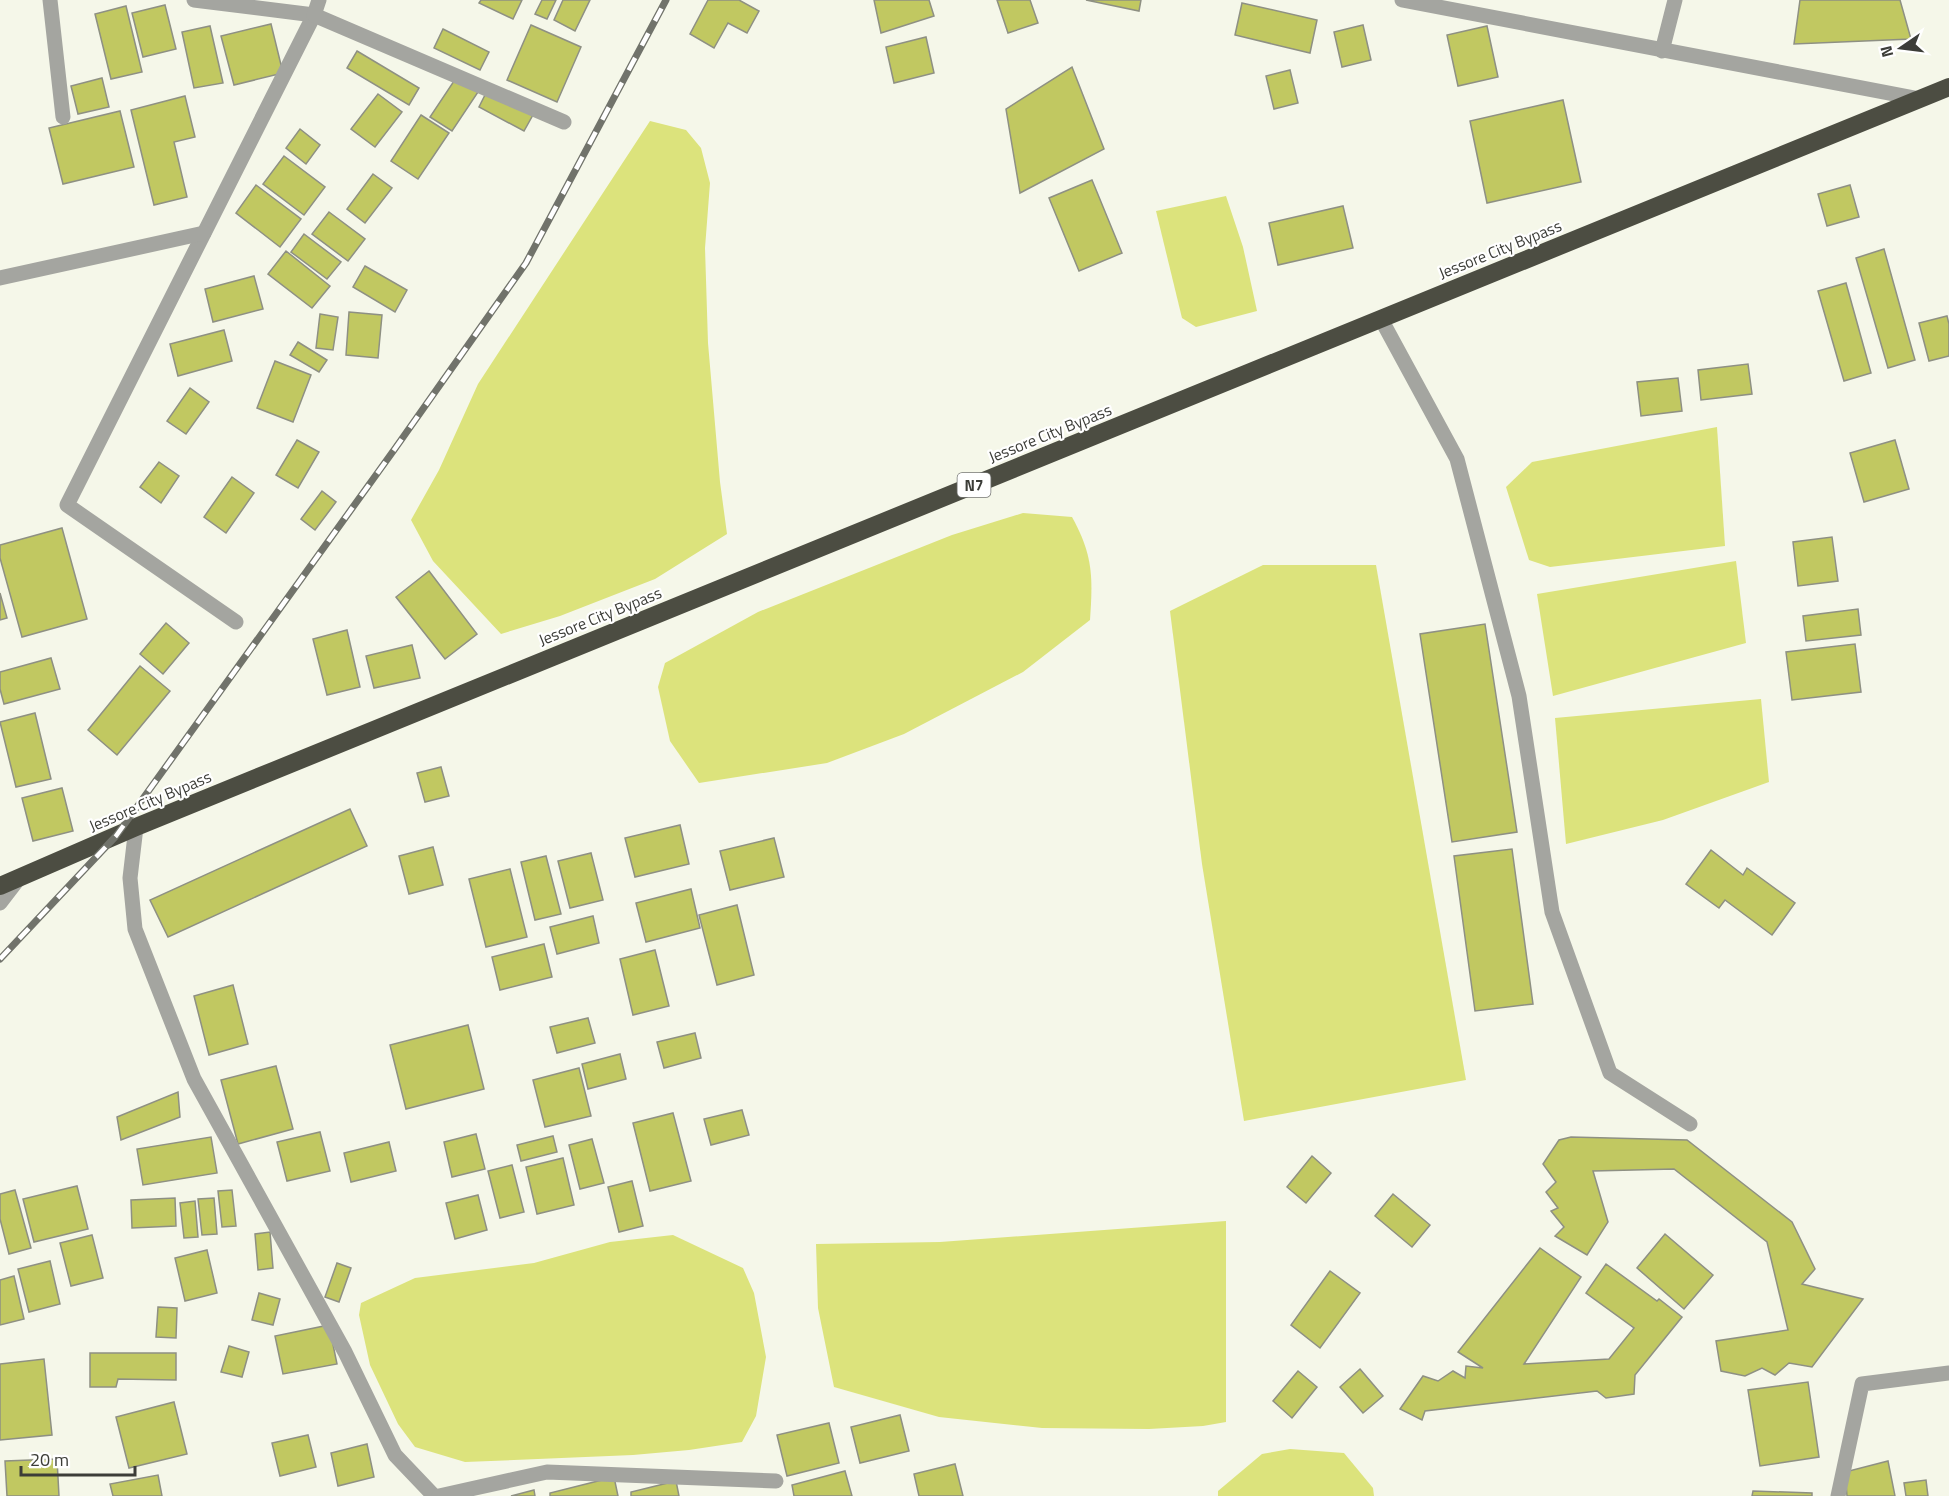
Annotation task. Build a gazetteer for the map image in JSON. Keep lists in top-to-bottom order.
{
  "streets": {
    "highway": ["Jessore City Bypass", "N7"]
  },
  "scale_bar": "20 m",
  "north": "left"
}
